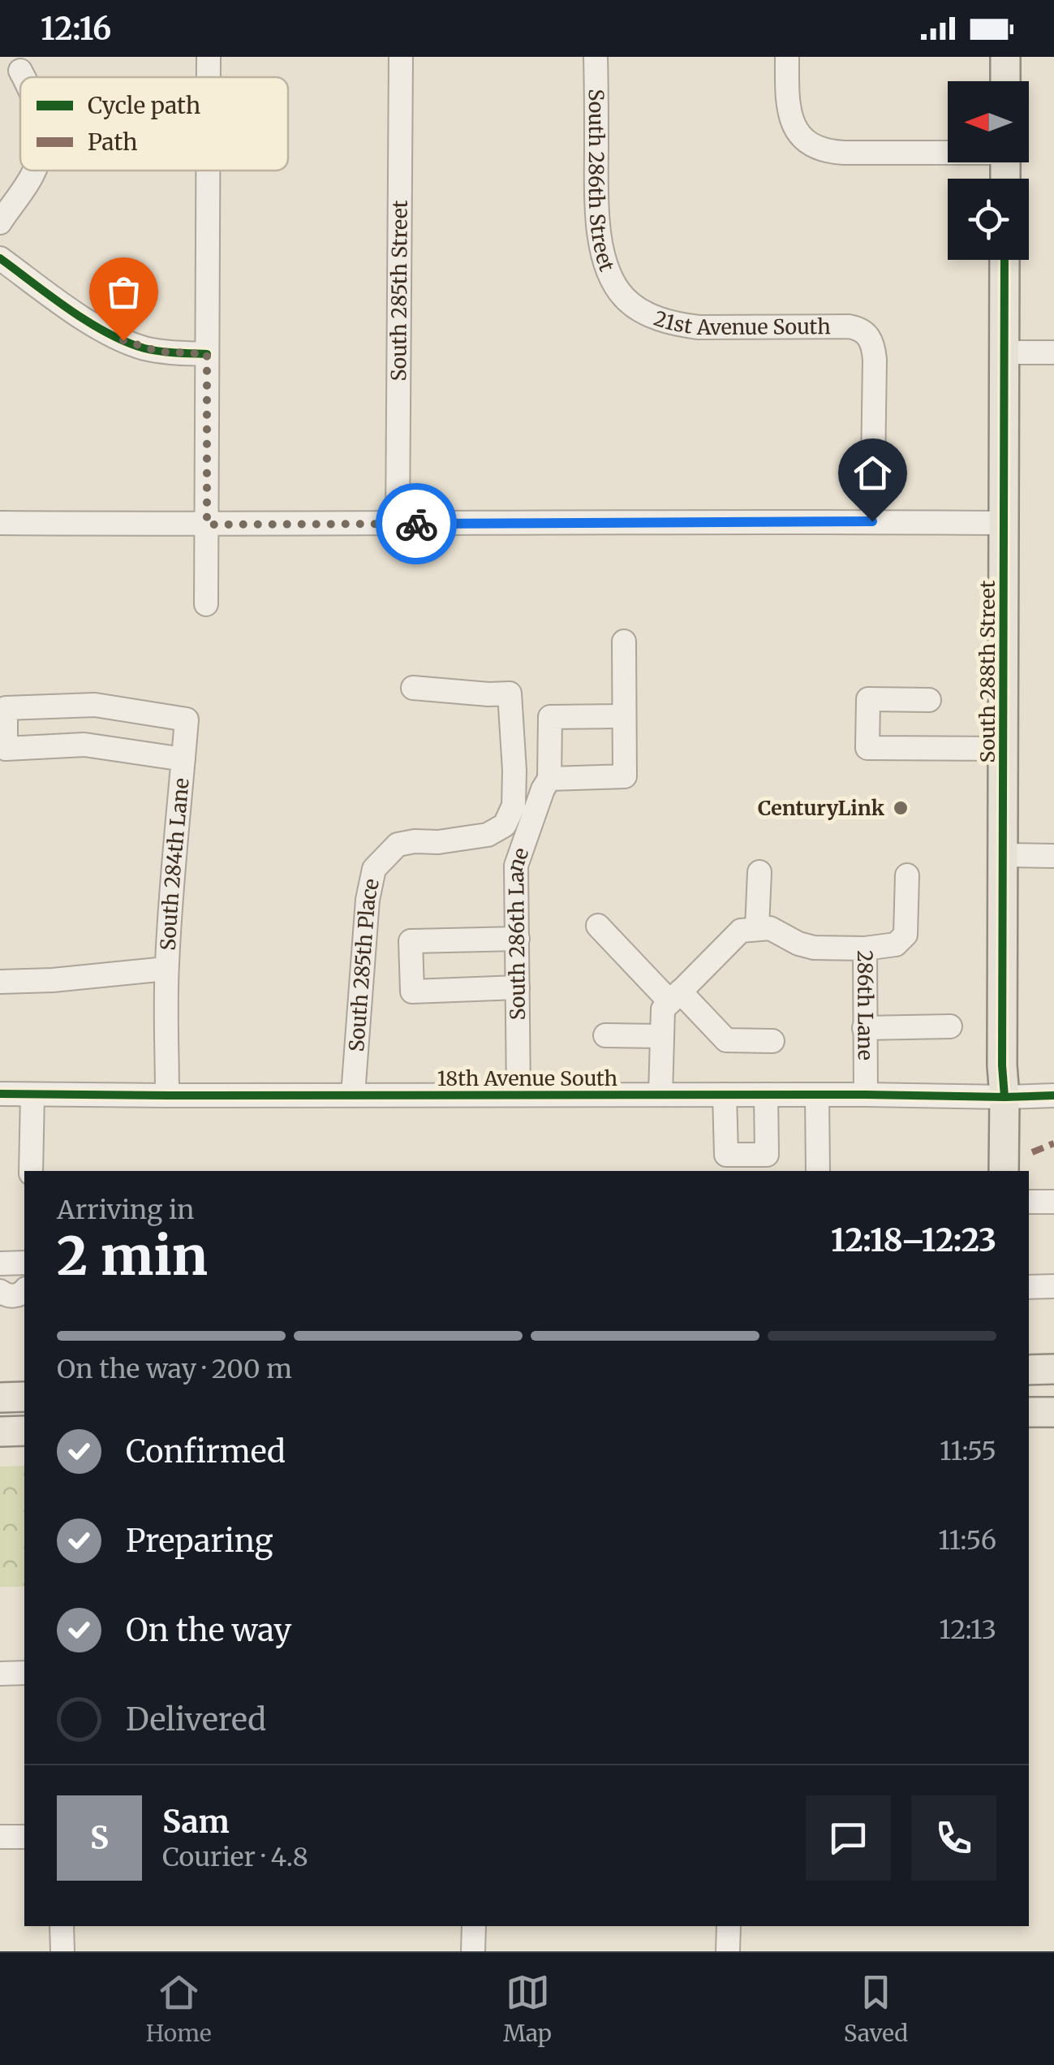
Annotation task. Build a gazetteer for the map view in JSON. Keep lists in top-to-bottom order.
{
  "streets": {
    "main road": ["South 288th Street"],
    "street": [
      "South 286th Street",
      "South 285th Street",
      "21st Avenue South",
      "South 284th Lane",
      "South 286th Lane",
      "South 285th Place",
      "286th Lane",
      "18th Avenue South"
    ]
  },
  "crossings": [
    ["South 286th Street", "21st Avenue South"],
    ["South 288th Street", "18th Avenue South"],
    ["South 284th Lane", "18th Avenue South"],
    ["South 286th Lane", "18th Avenue South"],
    ["South 285th Place", "18th Avenue South"],
    ["286th Lane", "18th Avenue South"]
  ],
  "places": ["CenturyLink"],
  "legend": ["Cycle path", "Path"],
  "north": "left",
  "page": {
    "status": "12:16",
    "heading": ["2 min", "Arriving in", "12:18–12:23"],
    "panel": ["Sam", "Courier · 4.8"],
    "bar": "On the way · 200 m",
    "list": [
      ["Confirmed", "11:55"],
      ["Preparing", "11:56"],
      ["On the way", "12:13"],
      "Delivered"
    ],
    "round": "S",
    "tabs": ["Home", "Map", "Saved"]
  }
}
